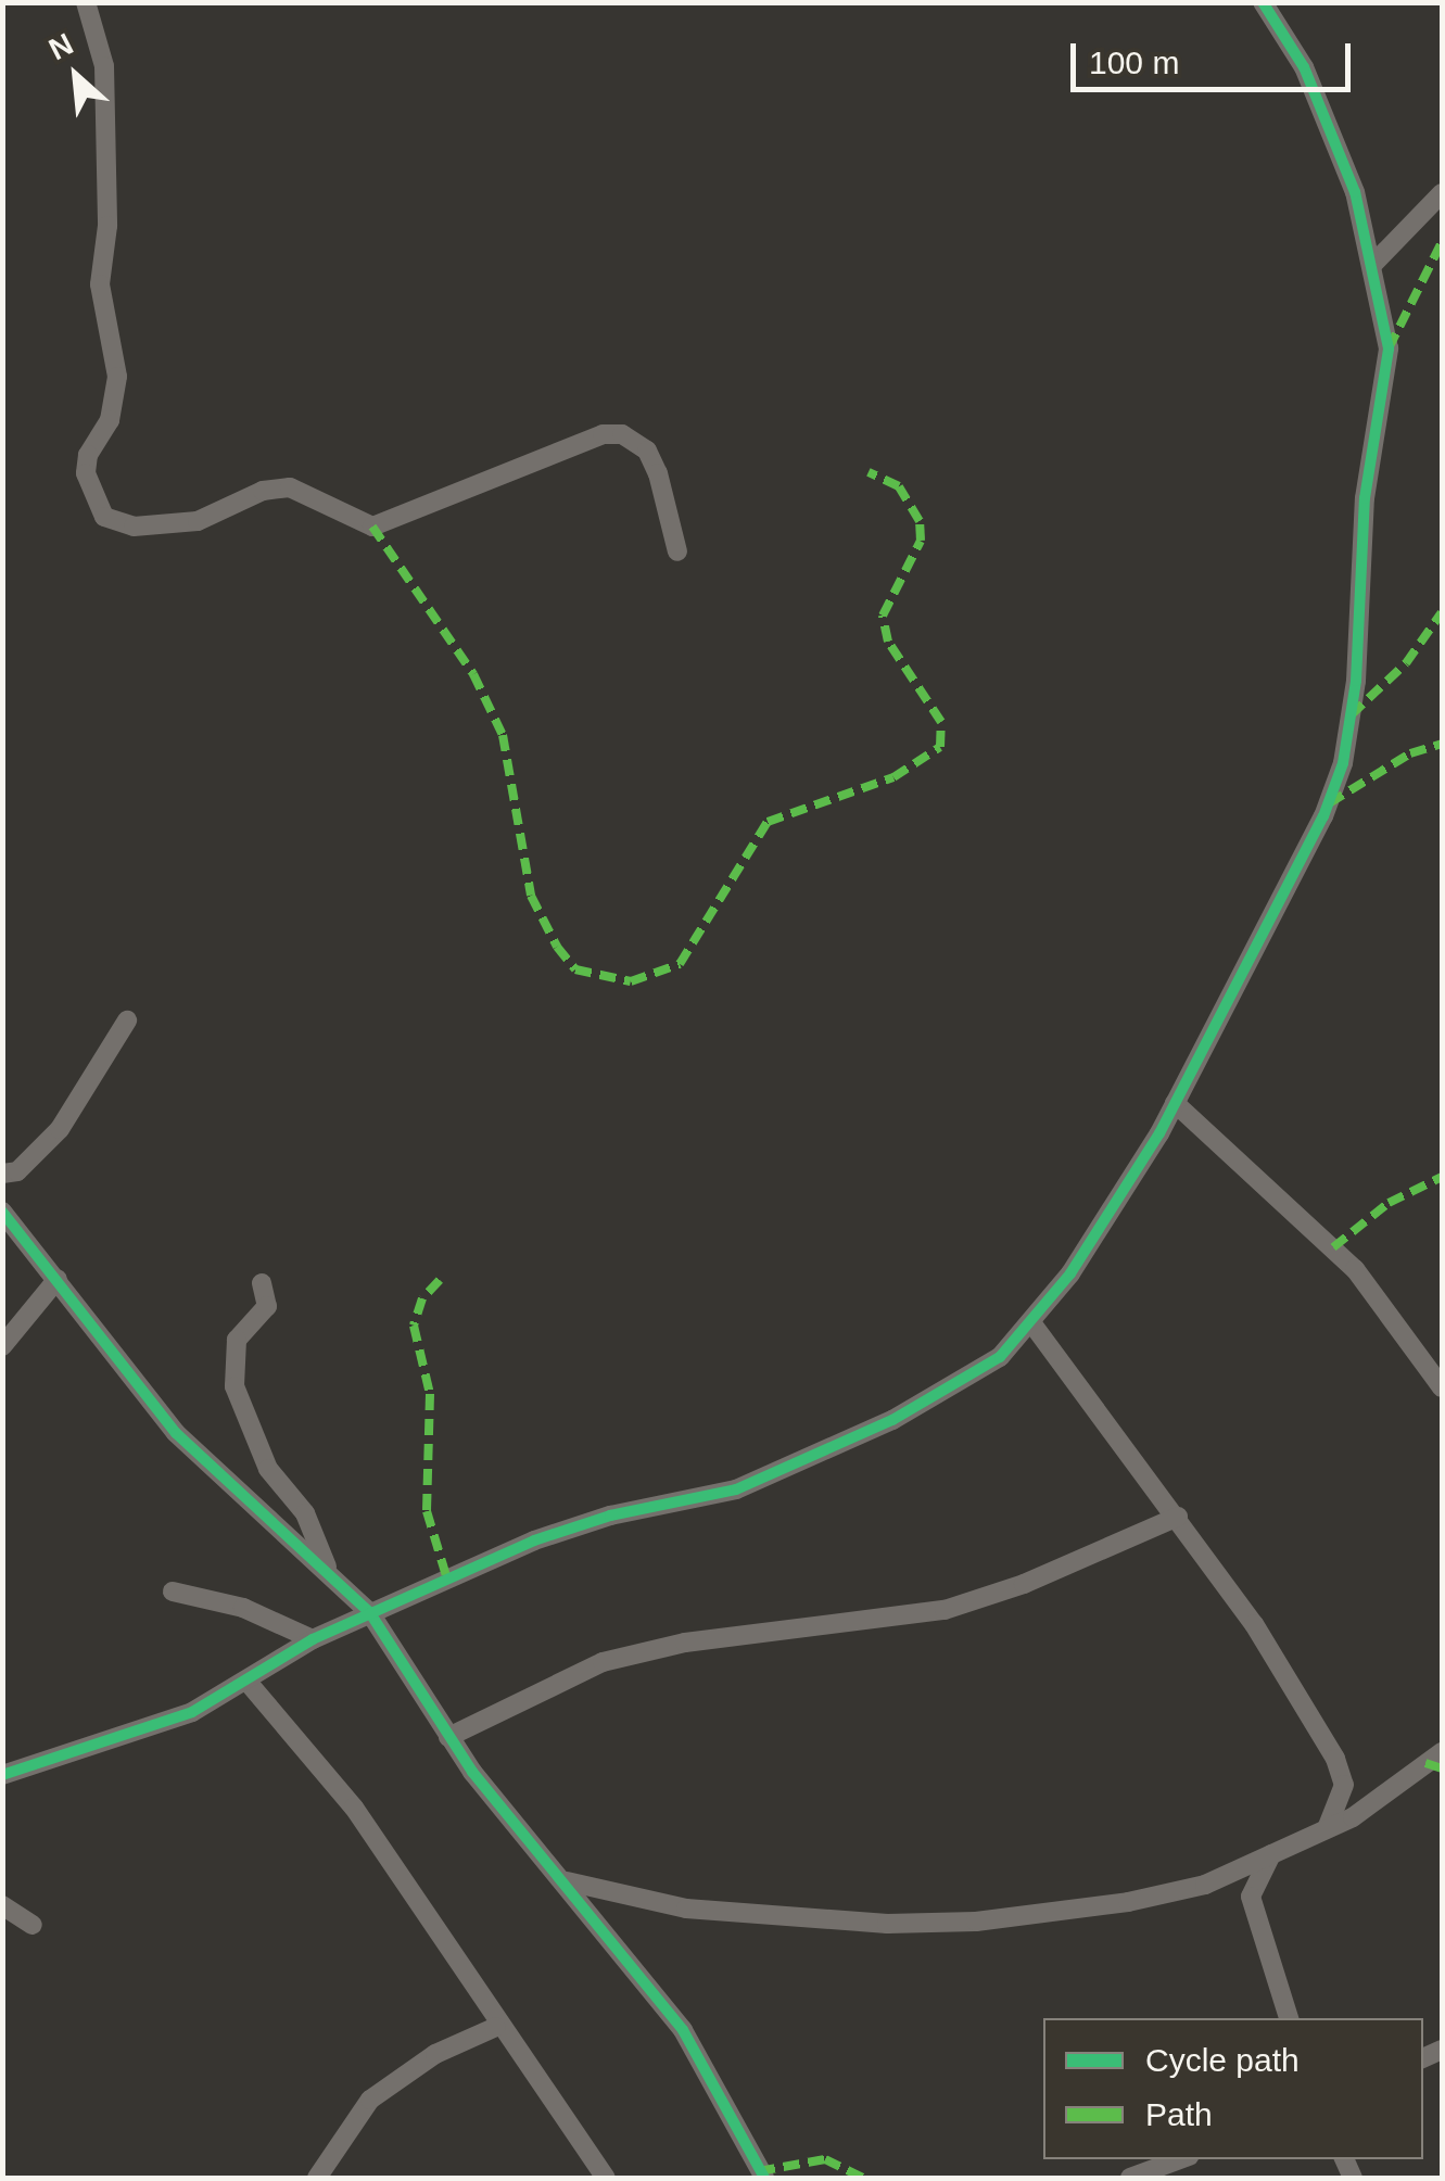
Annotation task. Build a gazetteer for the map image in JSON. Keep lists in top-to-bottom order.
{
  "legend": ["Cycle path", "Path"],
  "scale_bar": "100 m",
  "north": "top left"
}
